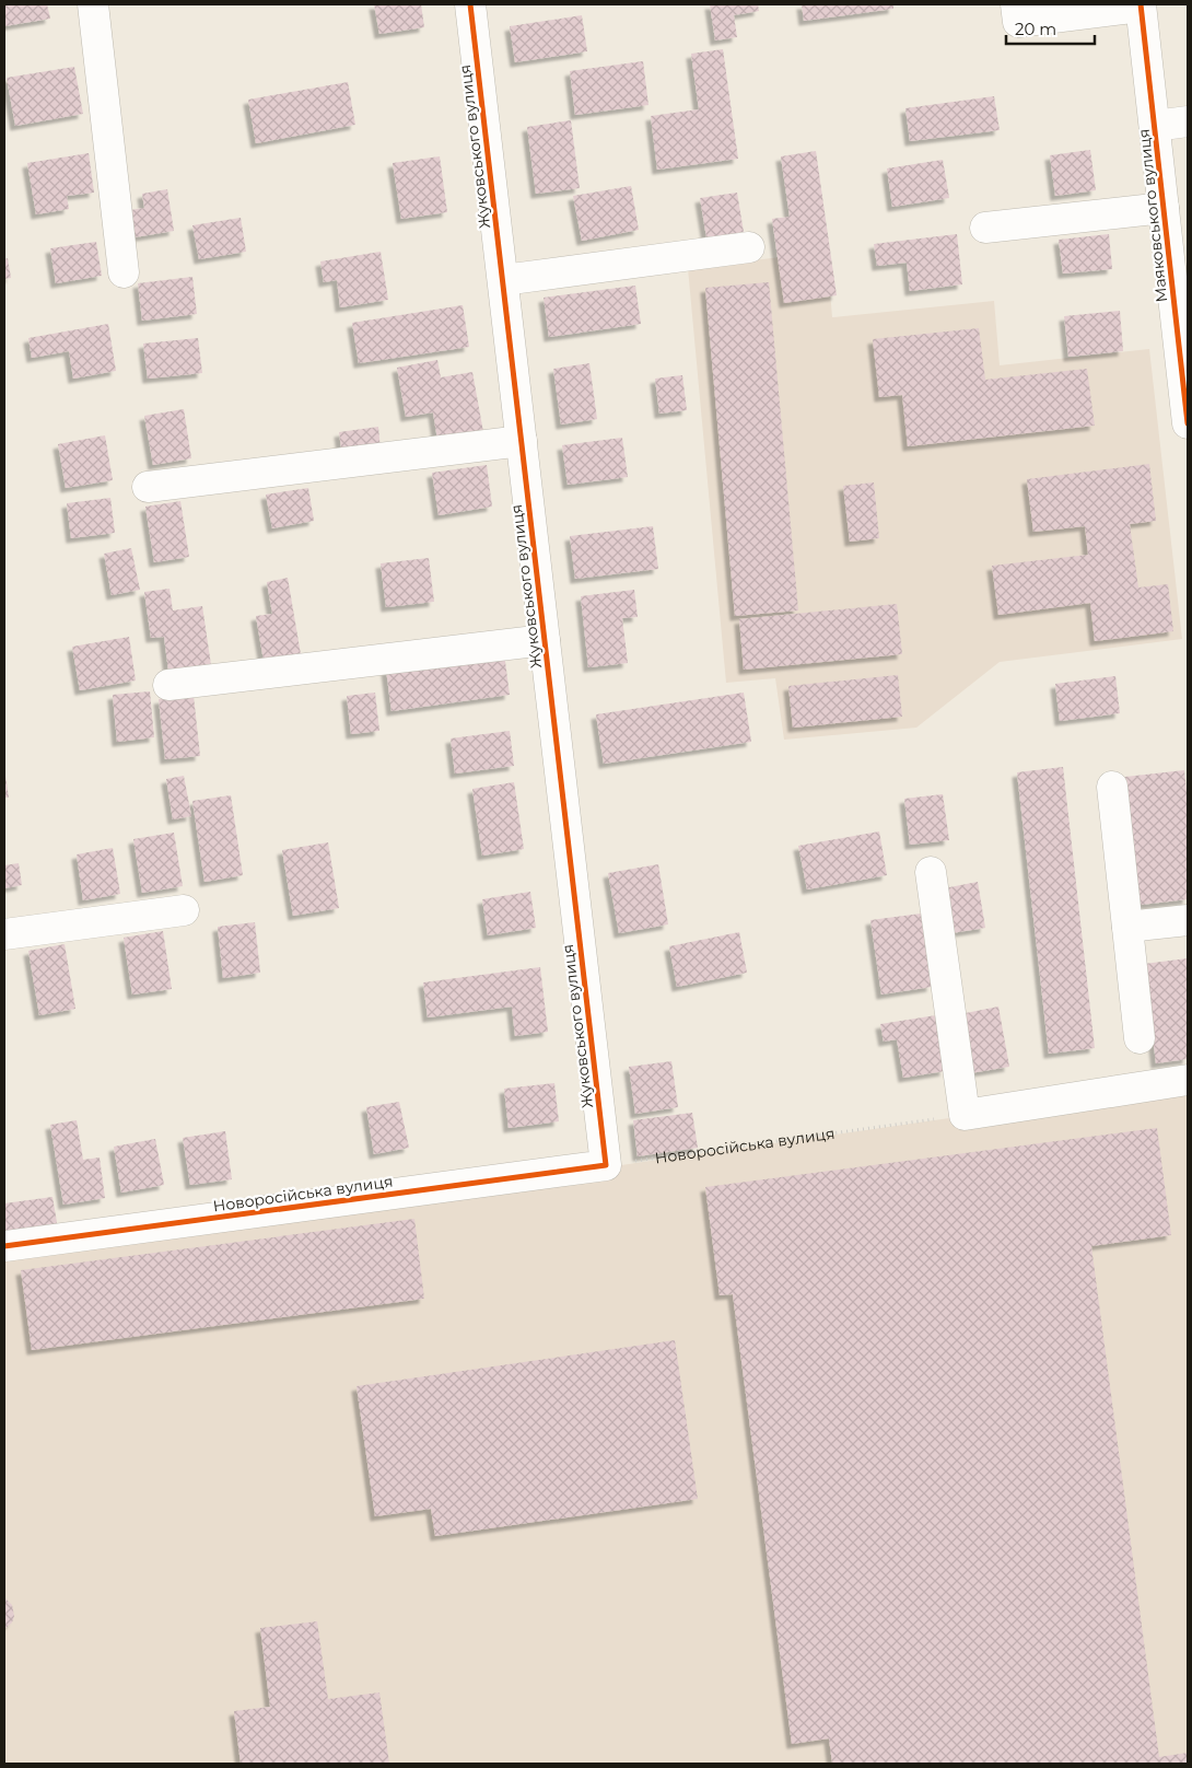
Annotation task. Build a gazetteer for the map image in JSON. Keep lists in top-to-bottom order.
{
  "streets": {
    "street": ["Жуковського вулиця", "Маяковського вулиця", "Новоросійська вулиця"]
  },
  "crossings": [
    ["Жуковського вулиця", "Новоросійська вулиця"]
  ],
  "scale_bar": "20 m"
}
